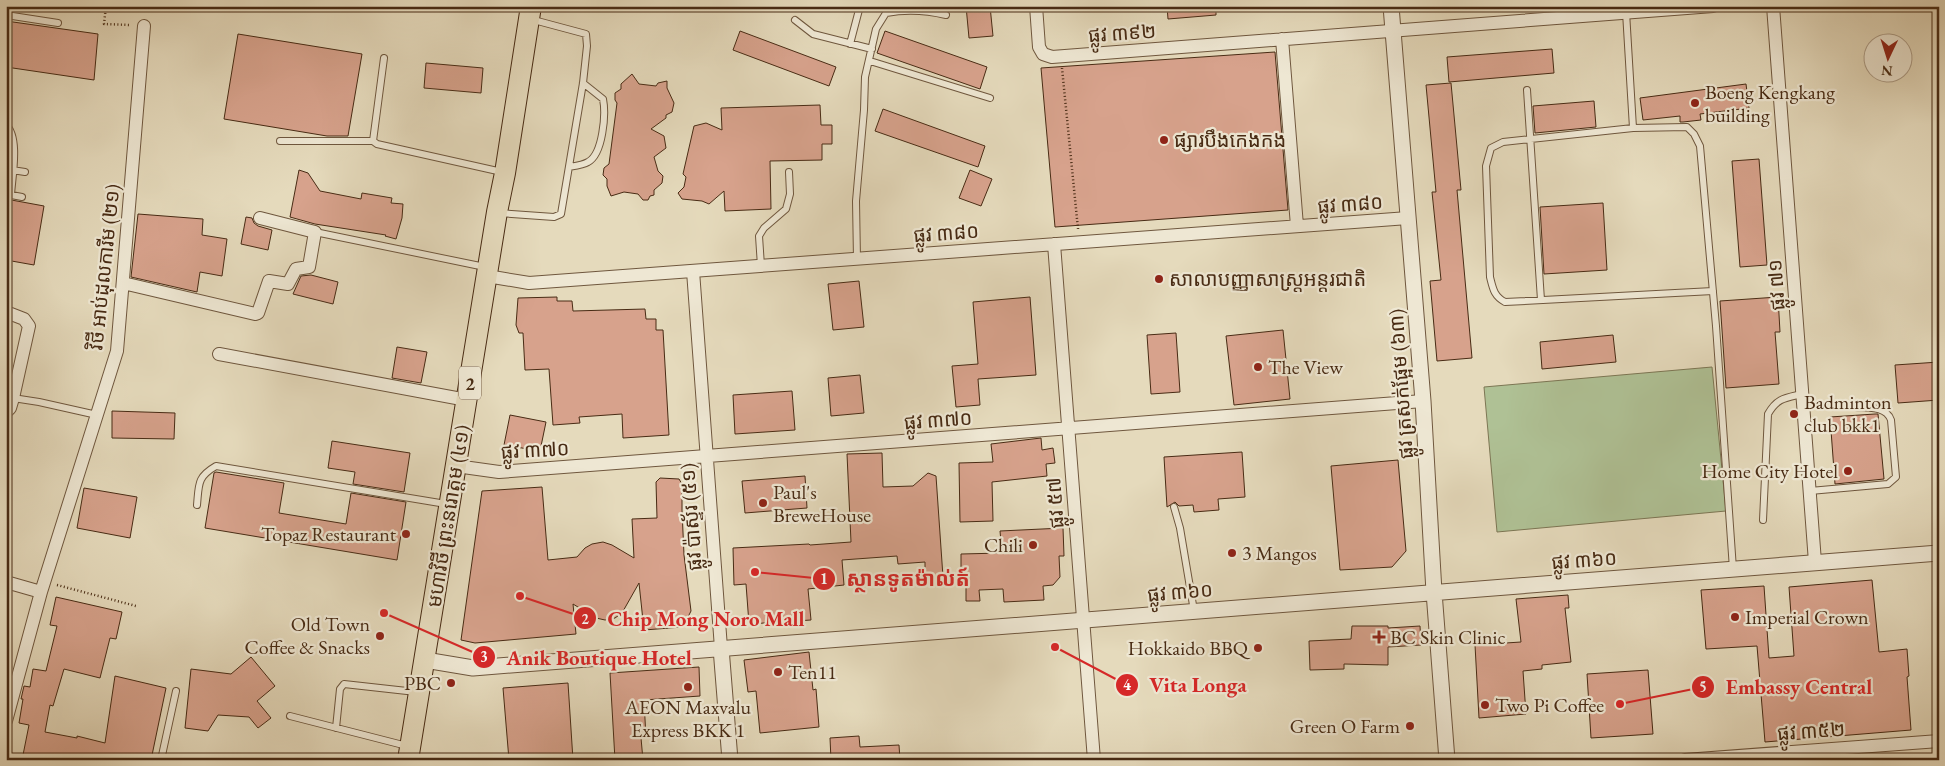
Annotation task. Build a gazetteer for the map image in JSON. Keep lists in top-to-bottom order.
{
  "streets": {
    "main road": ["2", "មហាវិថី ព្រះនរោត្តម (៤១)"],
    "street": [
      "ផ្លូវ ៣៩២",
      "ផ្លូវ ៣៨០",
      "វិថី អាប់ដុលការីម (២១)",
      "ផ្លូវ ៧១",
      "ផ្លូវ ត្រសក់ផ្អែម (៦៣)",
      "ផ្លូវ ៣៧០",
      "ផ្លូវ ៥៧",
      "ផ្លូវ ប៉ាស្ទ័រ (៥១)",
      "ផ្លូវ ៣៦០",
      "ផ្លូវ ៣៥២"
    ]
  },
  "crossings": [
    ["ផ្លូវ ៣៩២", "ផ្លូវ ត្រសក់ផ្អែម (៦៣)"],
    ["ផ្លូវ ៣៨០", "ផ្លូវ ត្រសក់ផ្អែម (៦៣)"],
    ["ផ្លូវ ៣៨០", "ផ្លូវ ៥៧"],
    ["ផ្លូវ ៣៨០", "មហាវិថី ព្រះនរោត្តម (៤១)"],
    ["ផ្លូវ ៣៨០", "ផ្លូវ ប៉ាស្ទ័រ (៥១)"],
    ["ផ្លូវ ៧១", "ផ្លូវ ៣៦០"],
    ["ផ្លូវ ត្រសក់ផ្អែម (៦៣)", "ផ្លូវ ៣៧០"],
    ["ផ្លូវ ត្រសក់ផ្អែម (៦៣)", "ផ្លូវ ៣៦០"],
    ["ផ្លូវ ៣៧០", "ផ្លូវ ៥៧"],
    ["ផ្លូវ ៣៧០", "មហាវិថី ព្រះនរោត្តម (៤១)"],
    ["ផ្លូវ ៣៧០", "ផ្លូវ ប៉ាស្ទ័រ (៥១)"],
    ["ផ្លូវ ៥៧", "ផ្លូវ ៣៦០"],
    ["មហាវិថី ព្រះនរោត្តម (៤១)", "ផ្លូវ ៣៦០"],
    ["ផ្លូវ ប៉ាស្ទ័រ (៥១)", "ផ្លូវ ៣៦០"]
  ],
  "places": {
    "other": [
      "Boeng Kengkang building",
      "ផ្សារបឹងកេងកង",
      "សាលាបញ្ញាសាស្ត្រអន្តរជាតិ",
      "The View",
      "Badminton club bkk1",
      "Home City Hotel",
      "Paul's BreweHouse",
      "Topaz Restaurant",
      "Chili",
      "3 Mangos",
      "ស្ថានទូតម៉ាល់ត៍",
      "Chip Mong Noro Mall",
      "Anik Boutique Hotel",
      "Imperial Crown",
      "Old Town Coffee & Snacks",
      "Vita Longa",
      "Hokkaido BBQ",
      "Ten11",
      "PBC",
      "AEON Maxvalu Express BKK 1",
      "Embassy Central",
      "Two Pi Coffee",
      "Green O Farm"
    ],
    "health": ["BC Skin Clinic"]
  },
  "north": "bottom"
}
